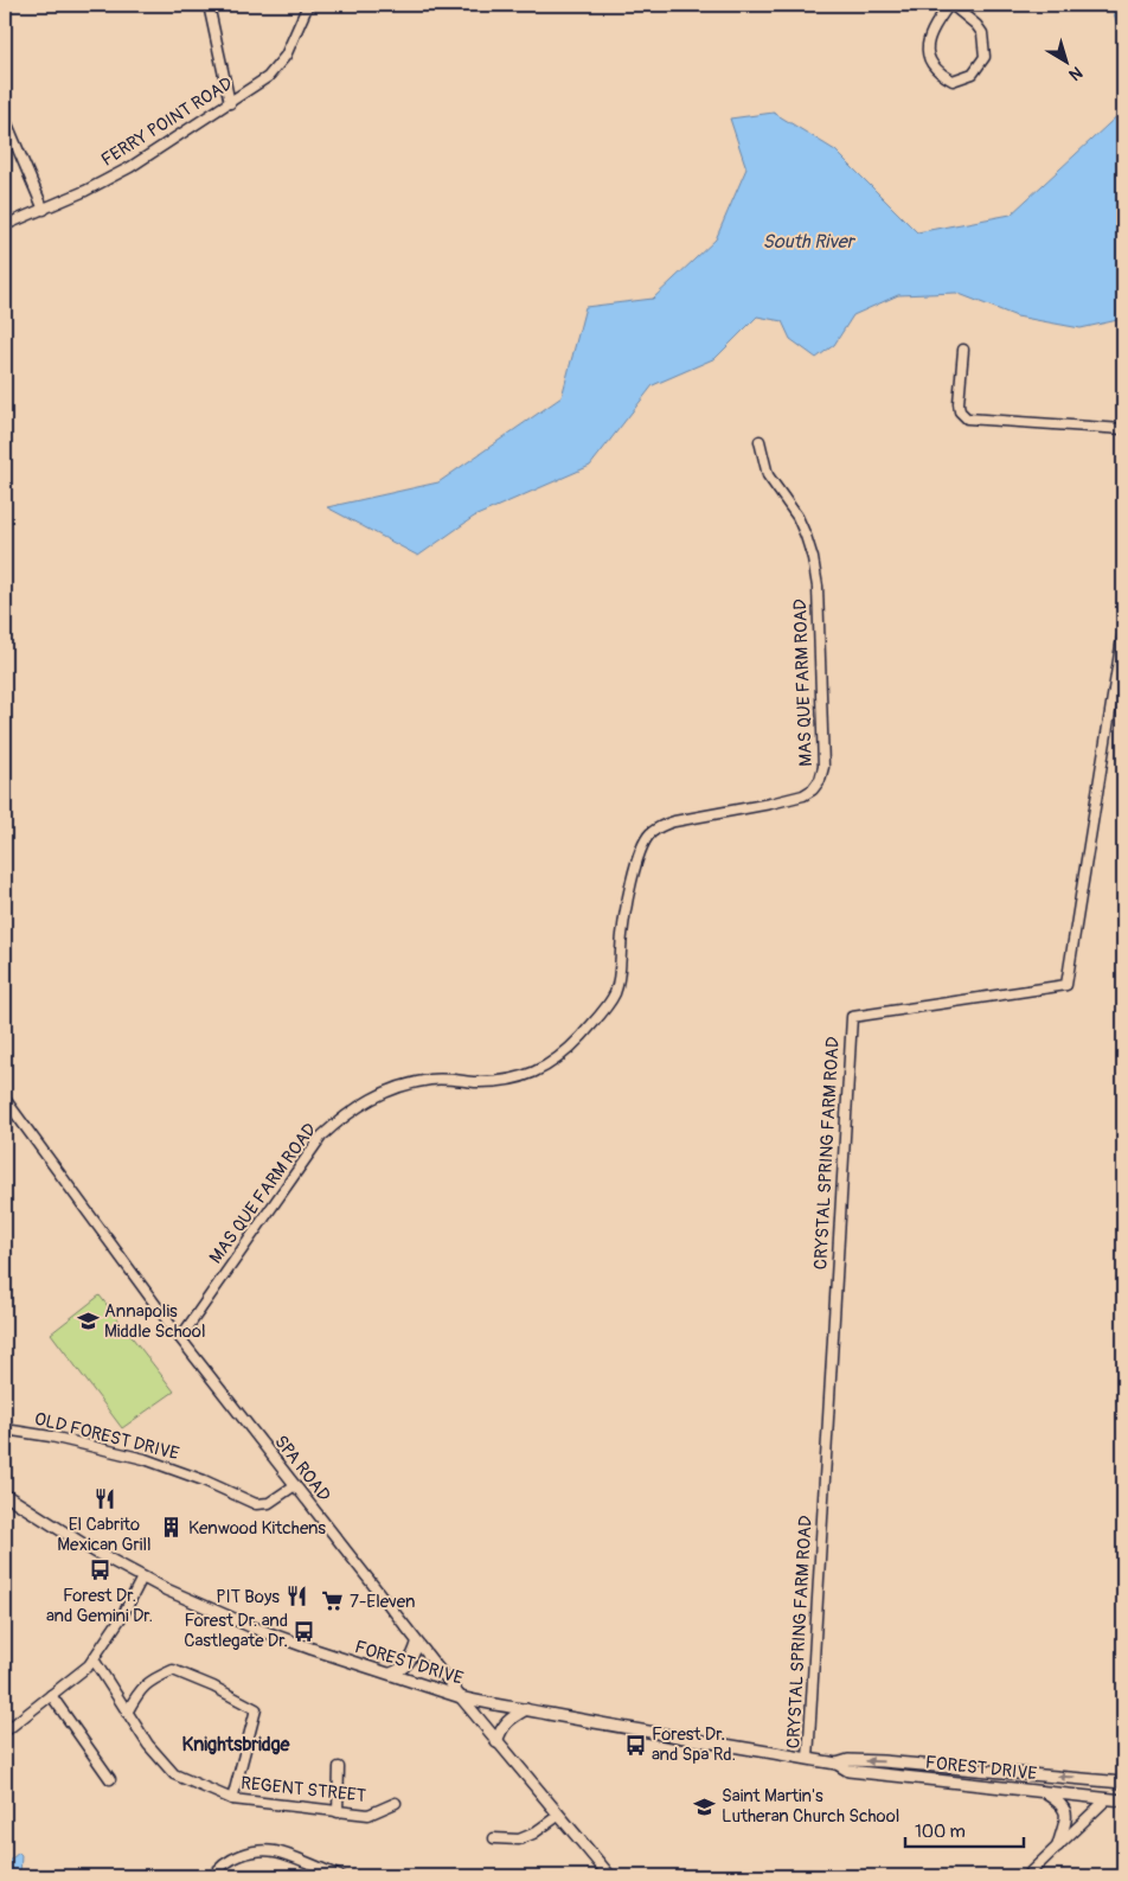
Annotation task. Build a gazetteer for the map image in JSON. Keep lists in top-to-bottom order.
{
  "streets": {
    "main road": ["SPA ROAD", "FOREST DRIVE"],
    "street": [
      "FERRY POINT ROAD",
      "MAS QUE FARM ROAD",
      "CRYSTAL SPRING FARM ROAD",
      "OLD FOREST DRIVE",
      "REGENT STREET"
    ]
  },
  "crossings": [
    ["MAS QUE FARM ROAD", "SPA ROAD"],
    ["CRYSTAL SPRING FARM ROAD", "FOREST DRIVE"],
    ["OLD FOREST DRIVE", "SPA ROAD"],
    ["SPA ROAD", "FOREST DRIVE"]
  ],
  "districts": ["Knightsbridge"],
  "water": ["South River"],
  "places": {
    "school or university": ["Annapolis Middle School", "Saint Martin's Lutheran Church School"],
    "restaurant": ["El Cabrito Mexican Grill", "PIT Boys"],
    "building": ["Kenwood Kitchens"],
    "bus stop": ["Forest Dr. and Gemini Dr.", "Forest Dr. and Castlegate Dr.", "Forest Dr. and Spa Rd."],
    "supermarket": ["7-Eleven"]
  },
  "scale_bar": "100 m",
  "north": "bottom right"
}
